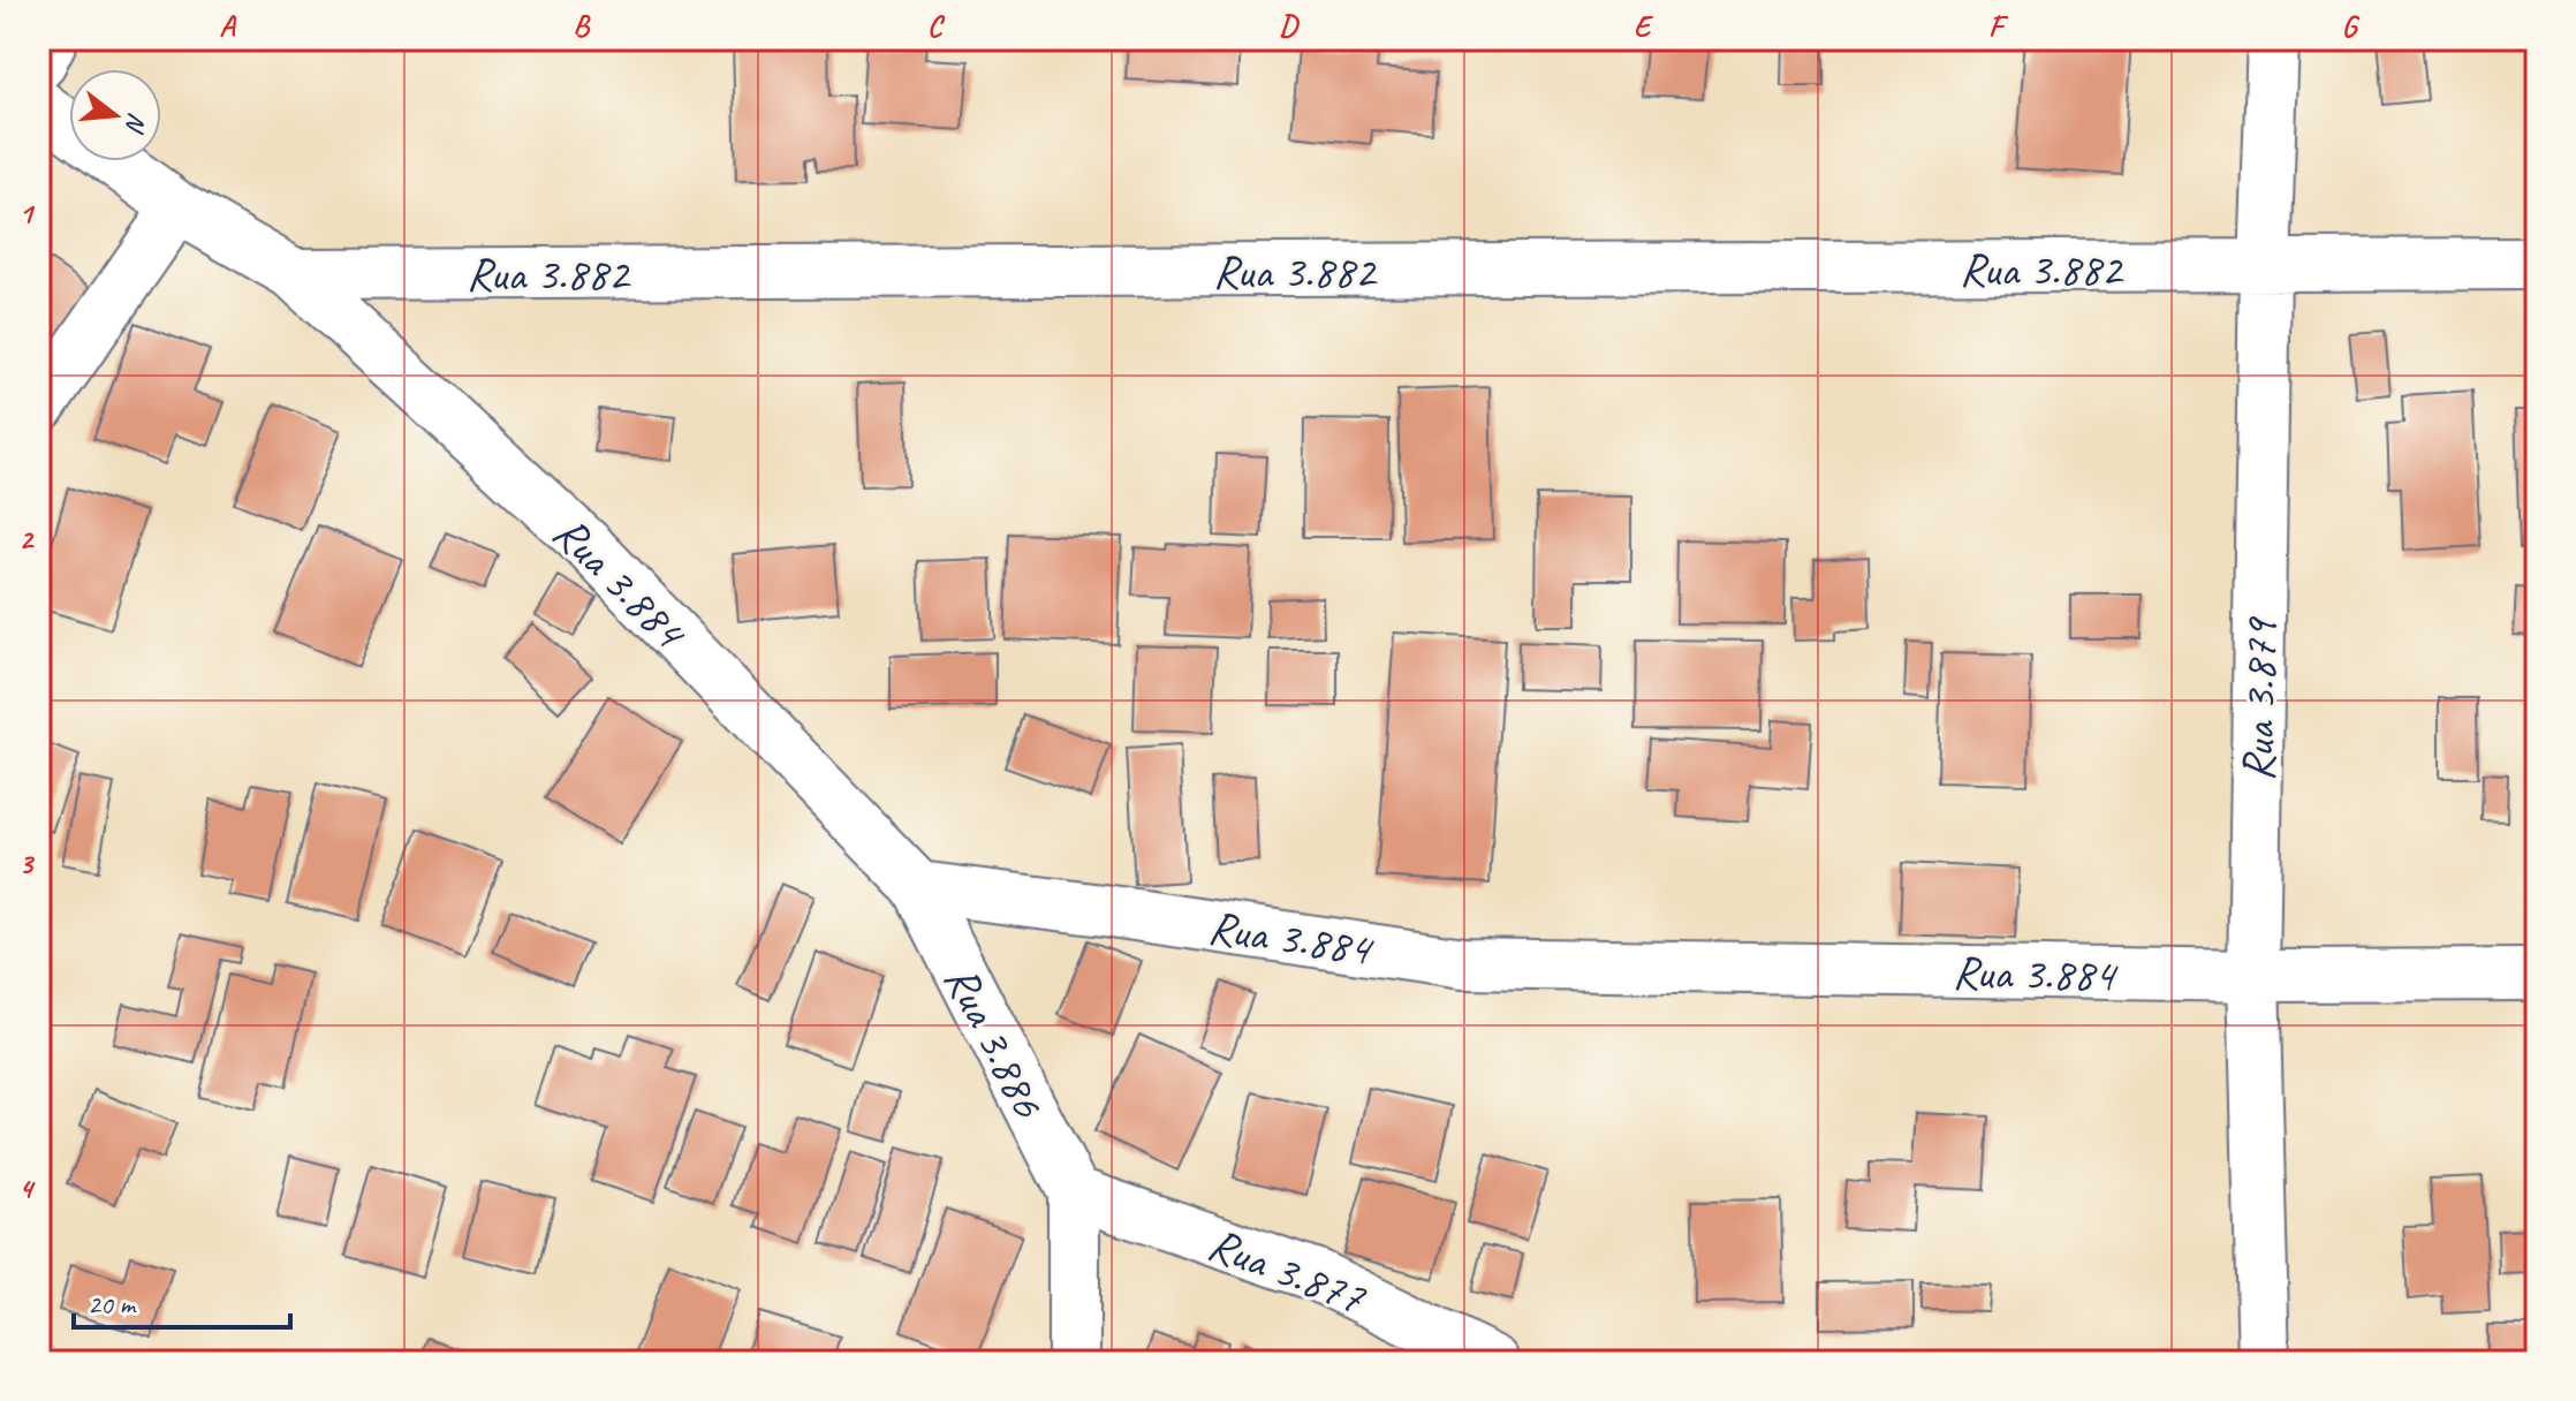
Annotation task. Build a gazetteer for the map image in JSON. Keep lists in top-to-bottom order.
{
  "streets": {
    "street": [
      "Rua 3.882",
      "Rua 3.884",
      "Rua 3.879",
      "Rua 3.886",
      "Rua 3.877"
    ]
  },
  "crossings": [
    ["Rua 3.882", "Rua 3.884"],
    ["Rua 3.882", "Rua 3.879"],
    ["Rua 3.884", "Rua 3.879"],
    ["Rua 3.884", "Rua 3.886"],
    ["Rua 3.886", "Rua 3.877"]
  ],
  "scale_bar": "20 m",
  "north": "right",
  "grid": {
    "columns": [
      "A",
      "B",
      "C",
      "D",
      "E",
      "F",
      "G"
    ],
    "rows": [
      "1",
      "2",
      "3",
      "4"
    ]
  }
}
